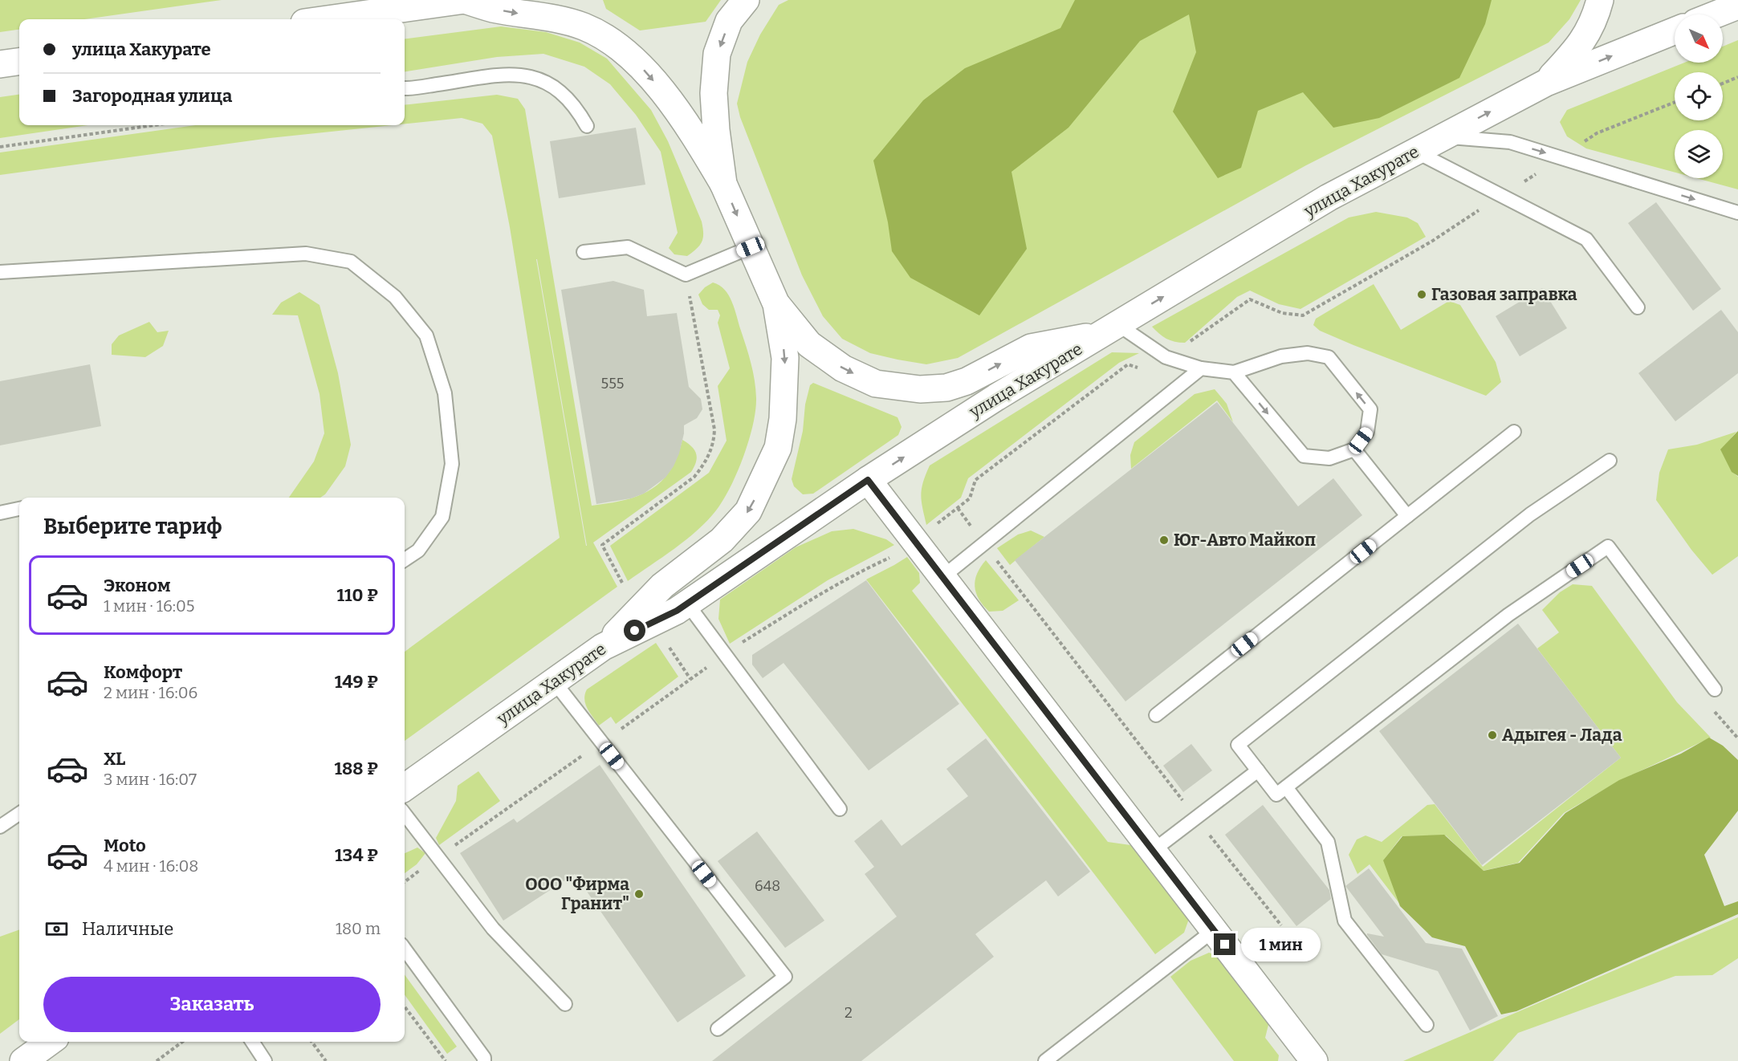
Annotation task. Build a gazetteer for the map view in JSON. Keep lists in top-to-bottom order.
{
  "streets": {
    "main road": ["улица Хакурате"]
  },
  "one_way": ["улица Хакурате"],
  "places": [
    "Газовая заправка",
    "Юг-Авто Майкоп",
    "Адыгея - Лада",
    "ООО \"Фирма Гранит\""
  ],
  "house_numbers": ["555", "648", "2"],
  "north": "bottom right",
  "page": {
    "banner": ["улица Хакурате", "Загородная улица"],
    "heading": "Выберите тариф",
    "list": [
      {
        "name": "Эконом",
        "note": "1 мин · 16:05",
        "value": "110 ₽"
      },
      {
        "name": "Комфорт",
        "note": "2 мин · 16:06",
        "value": "149 ₽"
      },
      {
        "name": "XL",
        "note": "3 мин · 16:07",
        "value": "188 ₽"
      },
      {
        "name": "Moto",
        "note": "4 мин · 16:08",
        "value": "134 ₽"
      }
    ],
    "pay": ["Наличные", "180 m"],
    "bubble": "1 мин",
    "buttons": "Заказать"
  }
}
